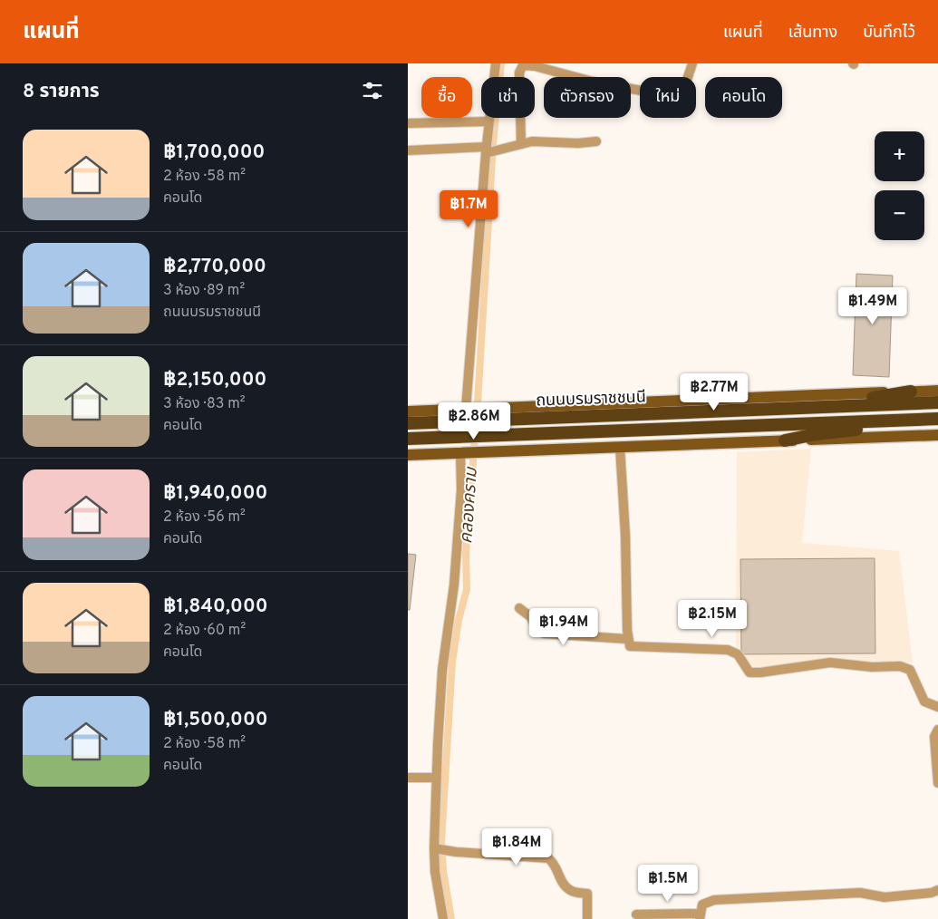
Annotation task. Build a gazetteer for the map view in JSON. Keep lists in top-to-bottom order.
{
  "streets": {
    "highway": ["ถนนบรมราชชนนี"]
  },
  "water": ["คลองคราม"],
  "page": {
    "header": "แผนที่",
    "nav": ["แผนที่", "เส้นทาง", "บันทึกไว้"],
    "heading": "8 รายการ",
    "chip": [
      "ซื้อ",
      "เช่า",
      "ตัวกรอง",
      "ใหม่",
      "คอนโด"
    ],
    "list": [
      {
        "name": "฿1,700,000",
        "note": "2 ห้อง · 58 m² · คอนโด"
      },
      {
        "name": "฿2,770,000",
        "note": "3 ห้อง · 89 m² · ถนนบรมราชชนนี"
      },
      {
        "name": "฿2,150,000",
        "note": "3 ห้อง · 83 m² · คอนโด"
      },
      {
        "name": "฿1,940,000",
        "note": "2 ห้อง · 56 m² · คอนโด"
      },
      {
        "name": "฿1,840,000",
        "note": "2 ห้อง · 60 m² · คอนโด"
      },
      {
        "name": "฿1,500,000",
        "note": "2 ห้อง · 58 m² · คอนโด"
      }
    ],
    "map_buttons": ["+", "−"],
    "price": [
      "฿1.7M",
      "฿1.49M",
      "฿2.77M",
      "฿2.86M",
      "฿2.15M",
      "฿1.94M",
      "฿1.84M",
      "฿1.5M"
    ]
  }
}
